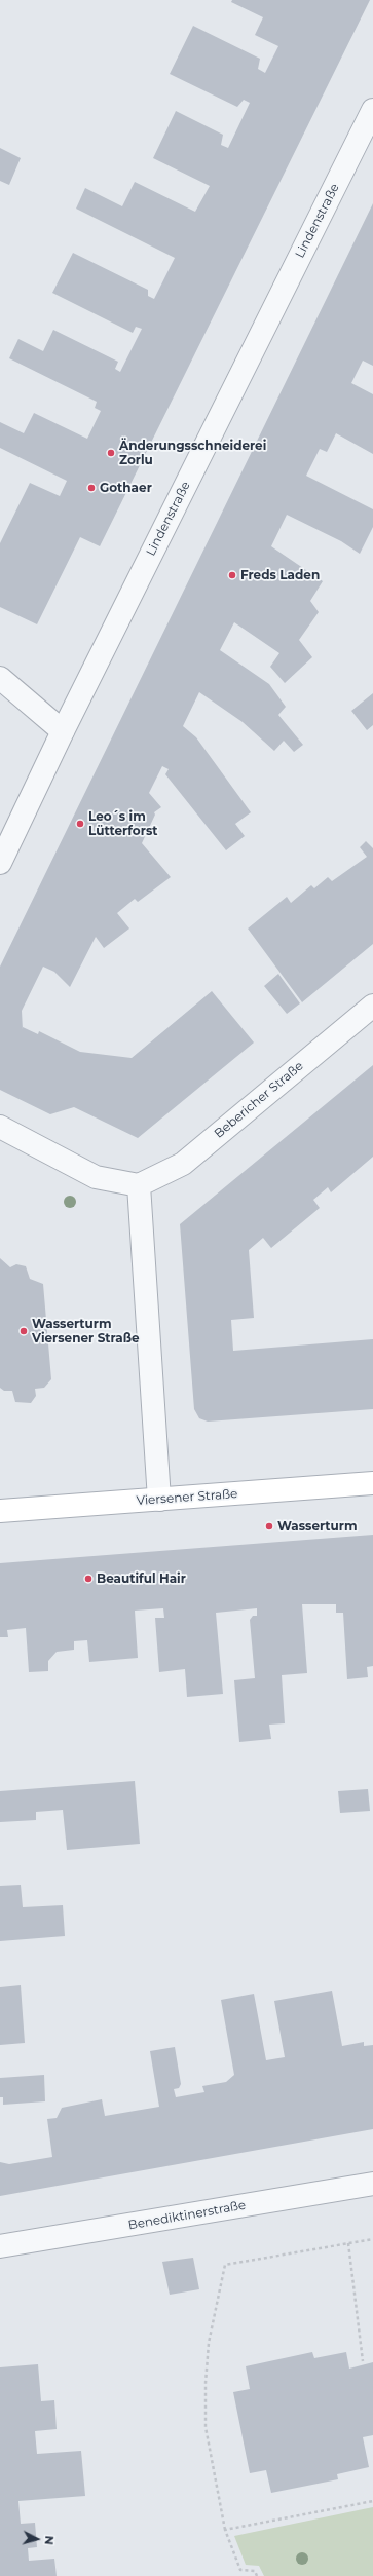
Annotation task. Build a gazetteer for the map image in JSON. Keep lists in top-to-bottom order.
{
  "streets": {
    "main road": ["Viersener Straße"],
    "street": ["Lindenstraße", "Bebericher Straße", "Benediktinerstraße"]
  },
  "places": [
    "Änderungsschneiderei Zorlu",
    "Gothaer",
    "Freds Laden",
    "Leo´s im Lütterforst",
    "Wasserturm Viersener Straße",
    "Wasserturm",
    "Beautiful Hair"
  ],
  "north": "right"
}
